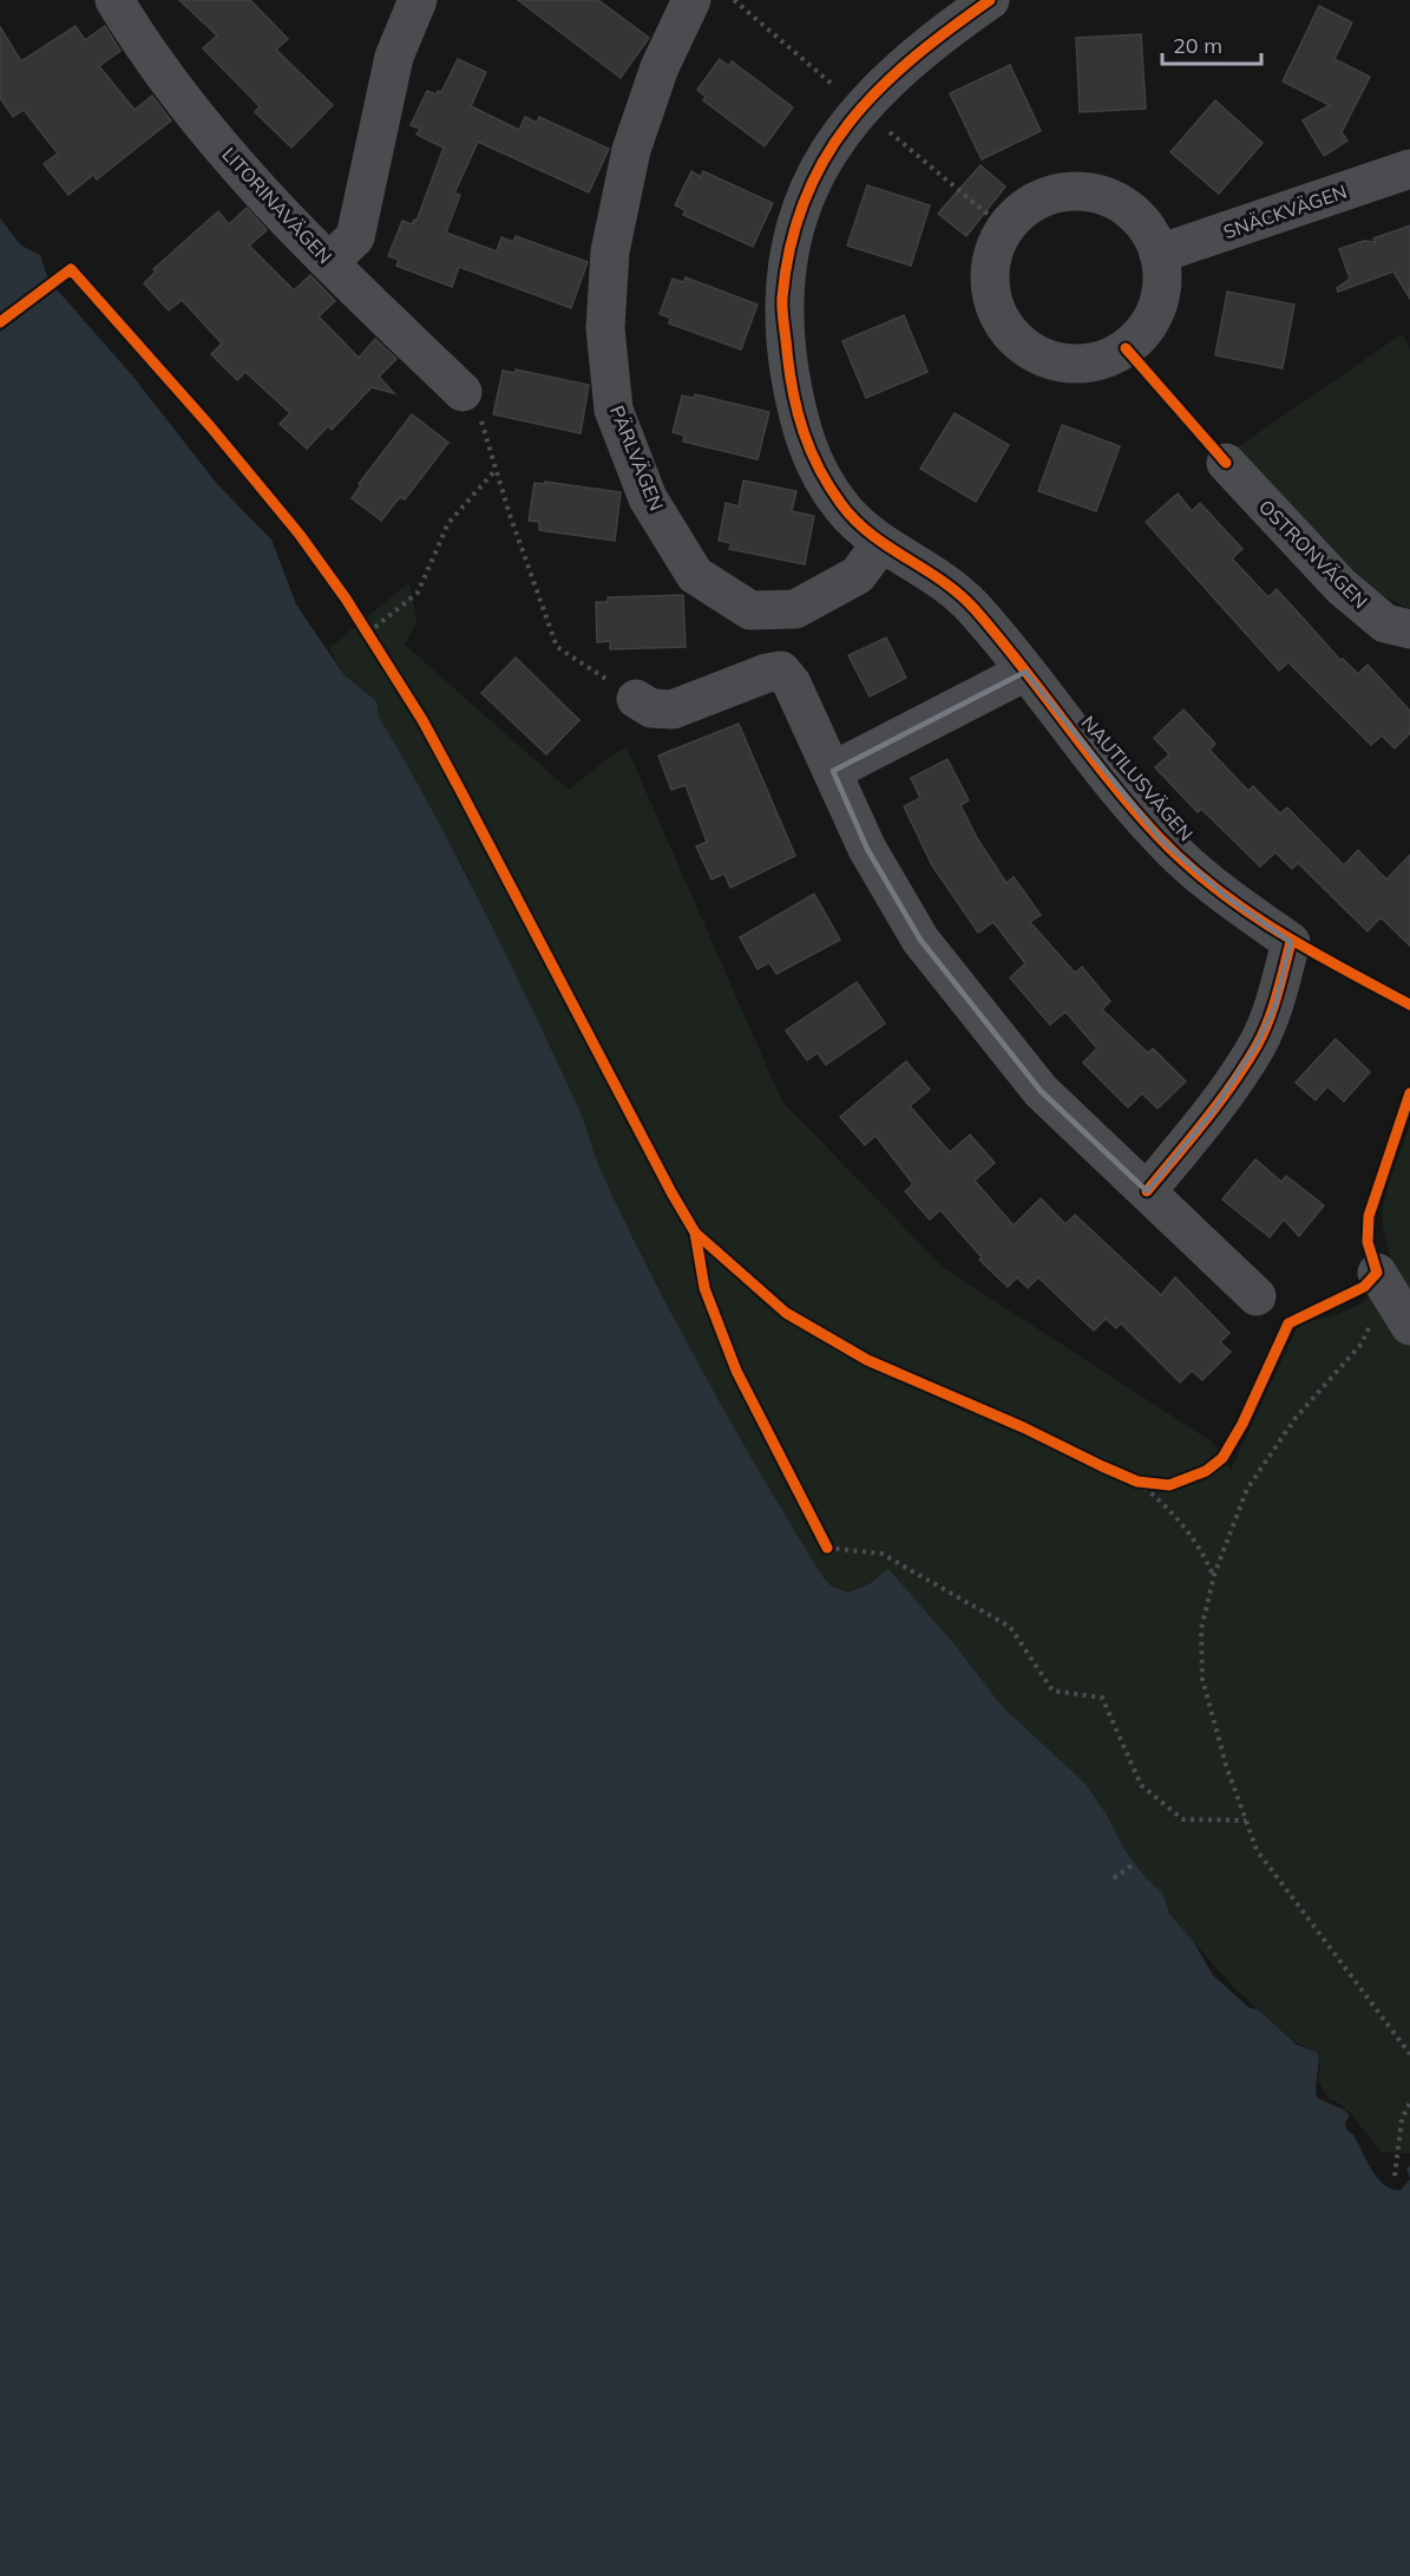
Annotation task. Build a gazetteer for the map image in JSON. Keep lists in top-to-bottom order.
{
  "streets": {
    "street": [
      "LITORINAVÄGEN",
      "SNÄCKVÄGEN",
      "PÄRLVÄGEN",
      "OSTRONVÄGEN",
      "NAUTILUSVÄGEN"
    ]
  },
  "crossings": [
    ["PÄRLVÄGEN", "NAUTILUSVÄGEN"]
  ],
  "scale_bar": "20 m"
}
